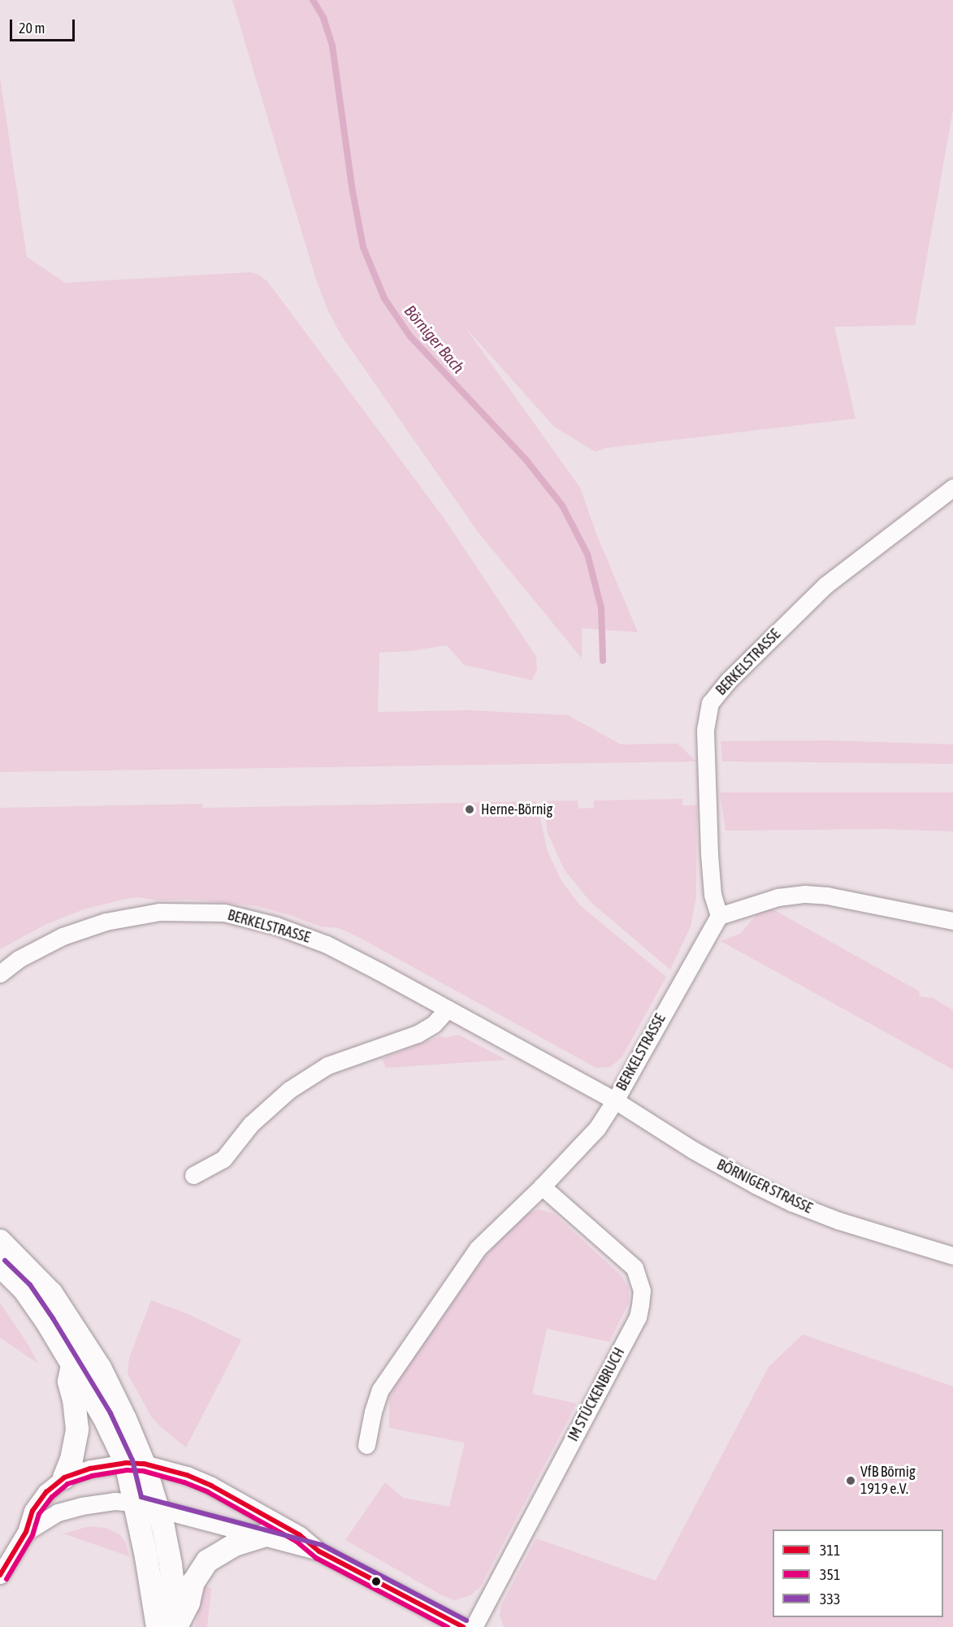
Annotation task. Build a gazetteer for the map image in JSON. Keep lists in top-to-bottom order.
{
  "streets": {
    "street": ["BERKELSTRASSE", "BÖRNIGER STRASSE", "IM STÜCKENBRUCH"]
  },
  "crossings": [
    ["BERKELSTRASSE", "BÖRNIGER STRASSE"]
  ],
  "water": ["Börniger Bach"],
  "places": ["Herne-Börnig", "VfB Börnig 1919 e.V."],
  "lines": ["transit line 333", "transit line 311", "transit line 351"],
  "legend": ["311", "351", "333"],
  "scale_bar": "20 m"
}
